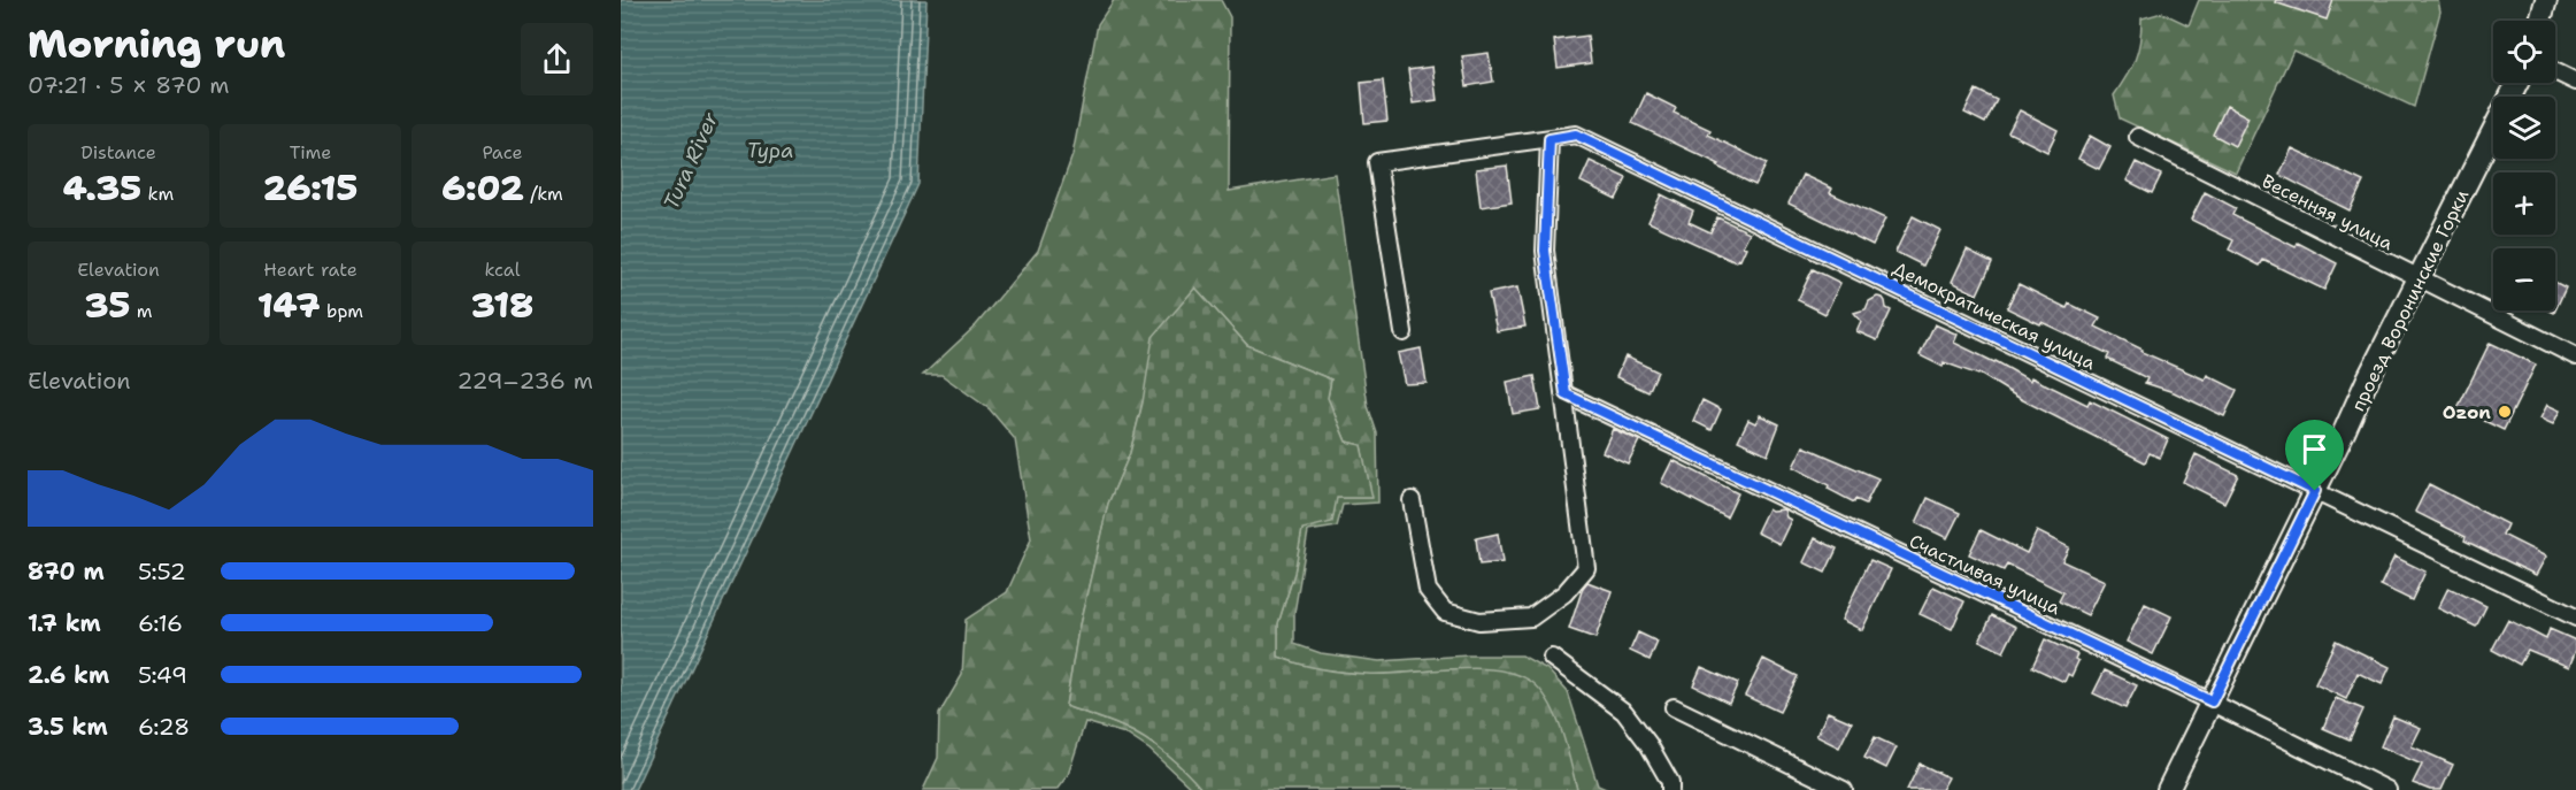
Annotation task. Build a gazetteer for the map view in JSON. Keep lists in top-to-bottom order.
{
  "streets": {
    "street": [
      "Весенняя улица",
      "проезд Воронинские Горки",
      "Демократическая улица",
      "Счастливая улица"
    ]
  },
  "crossings": [
    ["Весенняя улица", "проезд Воронинские Горки"],
    ["проезд Воронинские Горки", "Демократическая улица"],
    ["проезд Воронинские Горки", "Счастливая улица"]
  ],
  "water": ["Тура", "Tura River"],
  "places": ["Ozon"],
  "page": {
    "heading": ["Morning run", "07:21 · 5 × 870 m"],
    "map_buttons": ["+", "−"],
    "stats": [
      ["Distance", "4.35 km"],
      ["Time", "26:15"],
      ["Pace", "6:02 /km"],
      ["Elevation", "35 m"],
      ["Heart rate", "147 bpm"],
      ["kcal", "318"]
    ],
    "chart": ["Elevation", "229–236 m"],
    "list": [
      {
        "name": "870 m",
        "note": "5:52"
      },
      {
        "name": "1.7 km",
        "note": "6:16"
      },
      {
        "name": "2.6 km",
        "note": "5:49"
      },
      {
        "name": "3.5 km",
        "note": "6:28"
      }
    ]
  }
}
